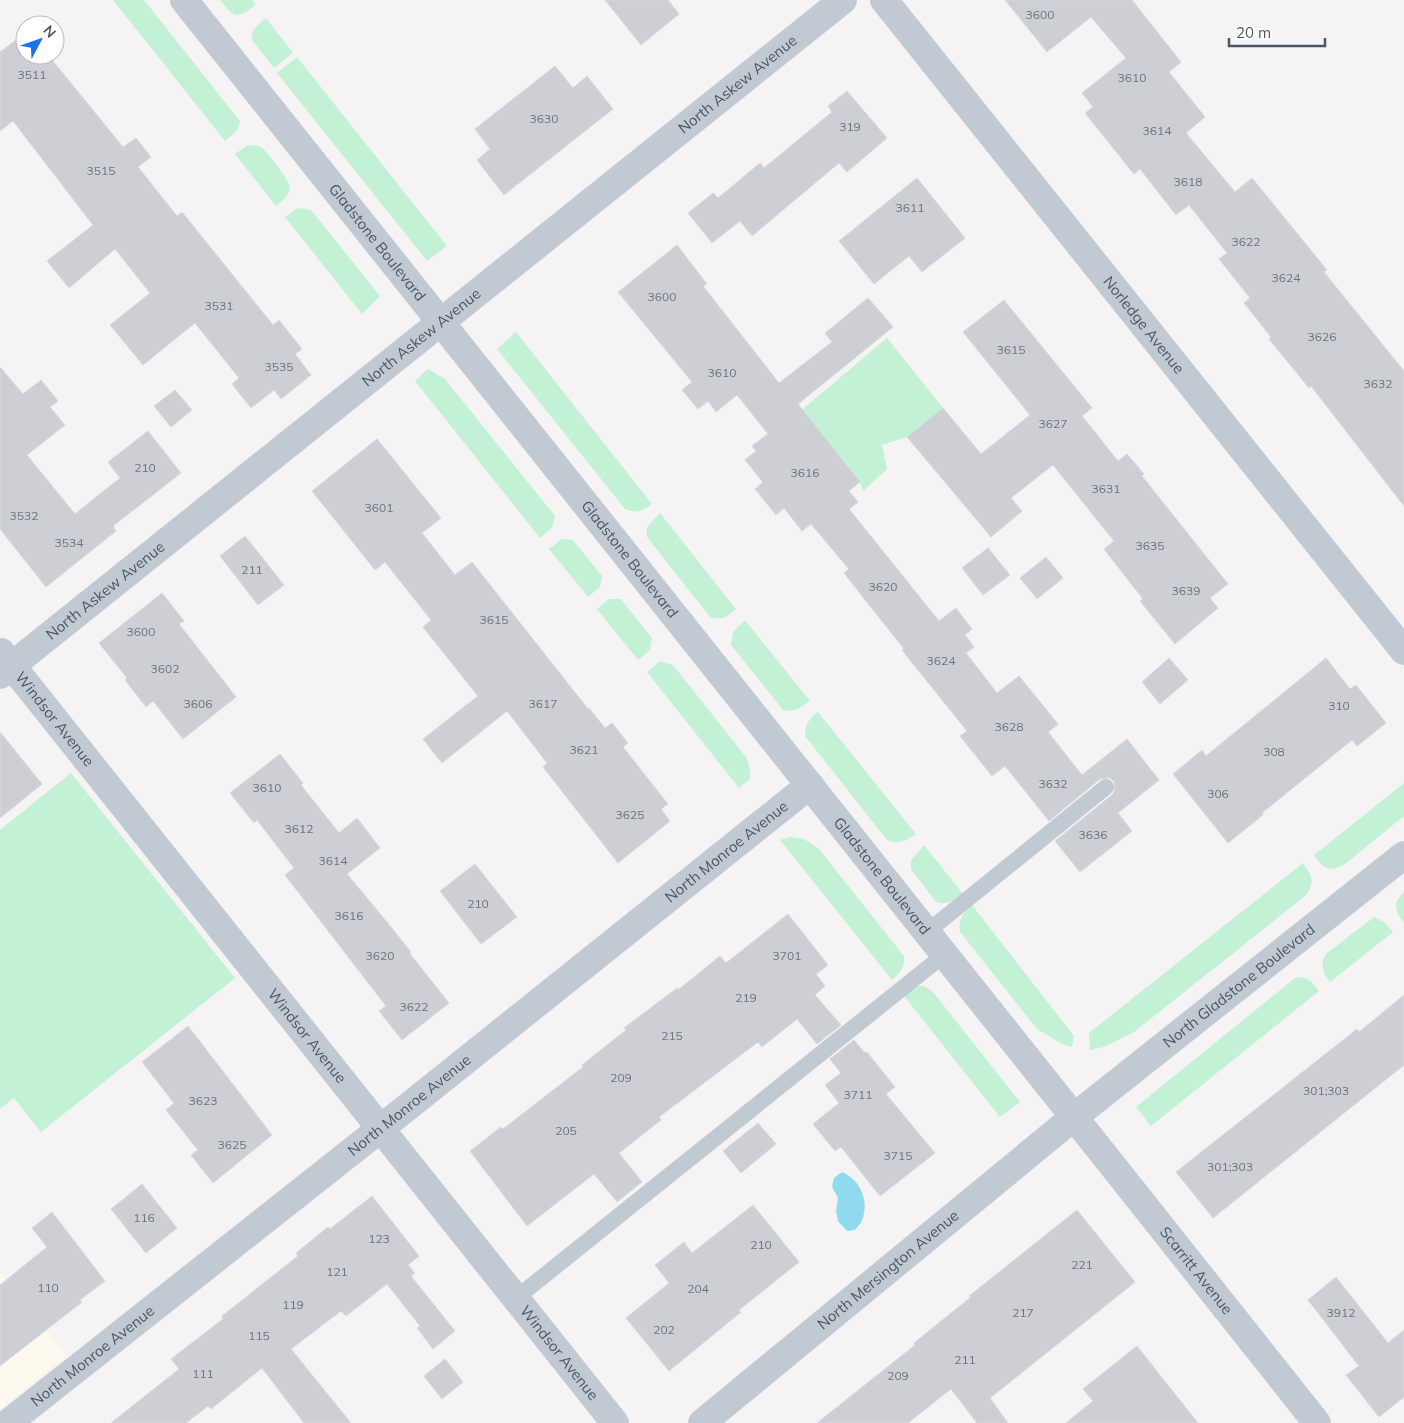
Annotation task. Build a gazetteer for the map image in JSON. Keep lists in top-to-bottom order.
{
  "streets": {
    "street": [
      "North Askew Avenue",
      "Gladstone Boulevard",
      "Norledge Avenue",
      "Windsor Avenue",
      "North Monroe Avenue",
      "North Gladstone Boulevard",
      "North Mersington Avenue",
      "Scarritt Avenue"
    ]
  },
  "crossings": [
    ["North Askew Avenue", "Gladstone Boulevard"],
    ["North Askew Avenue", "Windsor Avenue"],
    ["Gladstone Boulevard", "North Monroe Avenue"],
    ["Gladstone Boulevard", "North Gladstone Boulevard"],
    ["Gladstone Boulevard", "North Mersington Avenue"],
    ["Gladstone Boulevard", "Scarritt Avenue"],
    ["Windsor Avenue", "North Monroe Avenue"],
    ["North Gladstone Boulevard", "North Mersington Avenue"],
    ["North Gladstone Boulevard", "Scarritt Avenue"],
    ["North Mersington Avenue", "Scarritt Avenue"]
  ],
  "house_numbers": [
    "3600",
    "3511",
    "3610",
    "3630",
    "319",
    "3614",
    "3515",
    "3618",
    "3611",
    "3622",
    "3624",
    "3600",
    "3531",
    "3626",
    "3615",
    "3535",
    "3610",
    "3632",
    "3627",
    "210",
    "3616",
    "3631",
    "3601",
    "3532",
    "3534",
    "3635",
    "211",
    "3620",
    "3639",
    "3615",
    "3600",
    "3624",
    "3602",
    "3606",
    "3617",
    "310",
    "3628",
    "3621",
    "308",
    "3632",
    "3610",
    "306",
    "3625",
    "3612",
    "3636",
    "3614",
    "210",
    "3616",
    "3620",
    "3701",
    "219",
    "3622",
    "215",
    "209",
    "301;303",
    "3711",
    "3623",
    "205",
    "3625",
    "3715",
    "301;303",
    "116",
    "123",
    "210",
    "221",
    "121",
    "110",
    "204",
    "119",
    "217",
    "3912",
    "202",
    "115",
    "211",
    "111",
    "209"
  ],
  "scale_bar": "20 m",
  "north": "top right"
}
